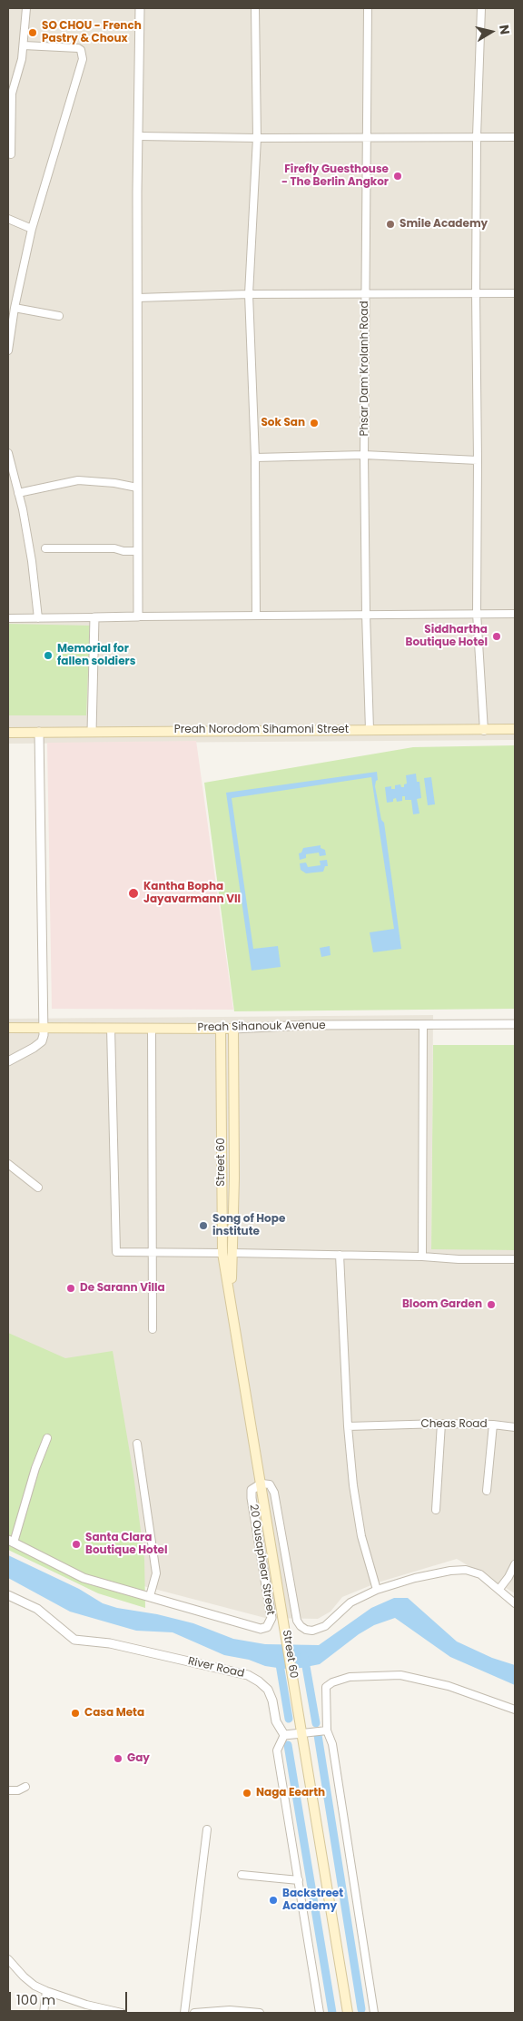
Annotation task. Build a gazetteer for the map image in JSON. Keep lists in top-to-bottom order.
{
  "streets": {
    "main road": ["Preah Norodom Sihamoni Street", "Preah Sihanouk Avenue", "Street 60"],
    "street": [
      "Phsar Dam Krolanh Road",
      "Cheas Road",
      "20 Ousaphear Street",
      "River Road"
    ]
  },
  "crossings": [
    ["Phsar Dam Krolanh Road", "Preah Norodom Sihamoni Street"],
    ["Preah Sihanouk Avenue", "Street 60"],
    ["Street 60", "20 Ousaphear Street"]
  ],
  "places": [
    "SO CHOU - French Pastry & Choux",
    "Firefly Guesthouse - The Berlin Angkor",
    "Smile Academy",
    "Sok San",
    "Siddhartha Boutique Hotel",
    "Memorial for fallen soldiers",
    "Kantha Bopha Jayavarmann VII",
    "Song of Hope institute",
    "De Sarann Villa",
    "Bloom Garden",
    "Santa Clara Boutique Hotel",
    "Casa Meta",
    "Gay",
    "Naga Eearth",
    "Backstreet Academy"
  ],
  "scale_bar": "100 m",
  "north": "right"
}
